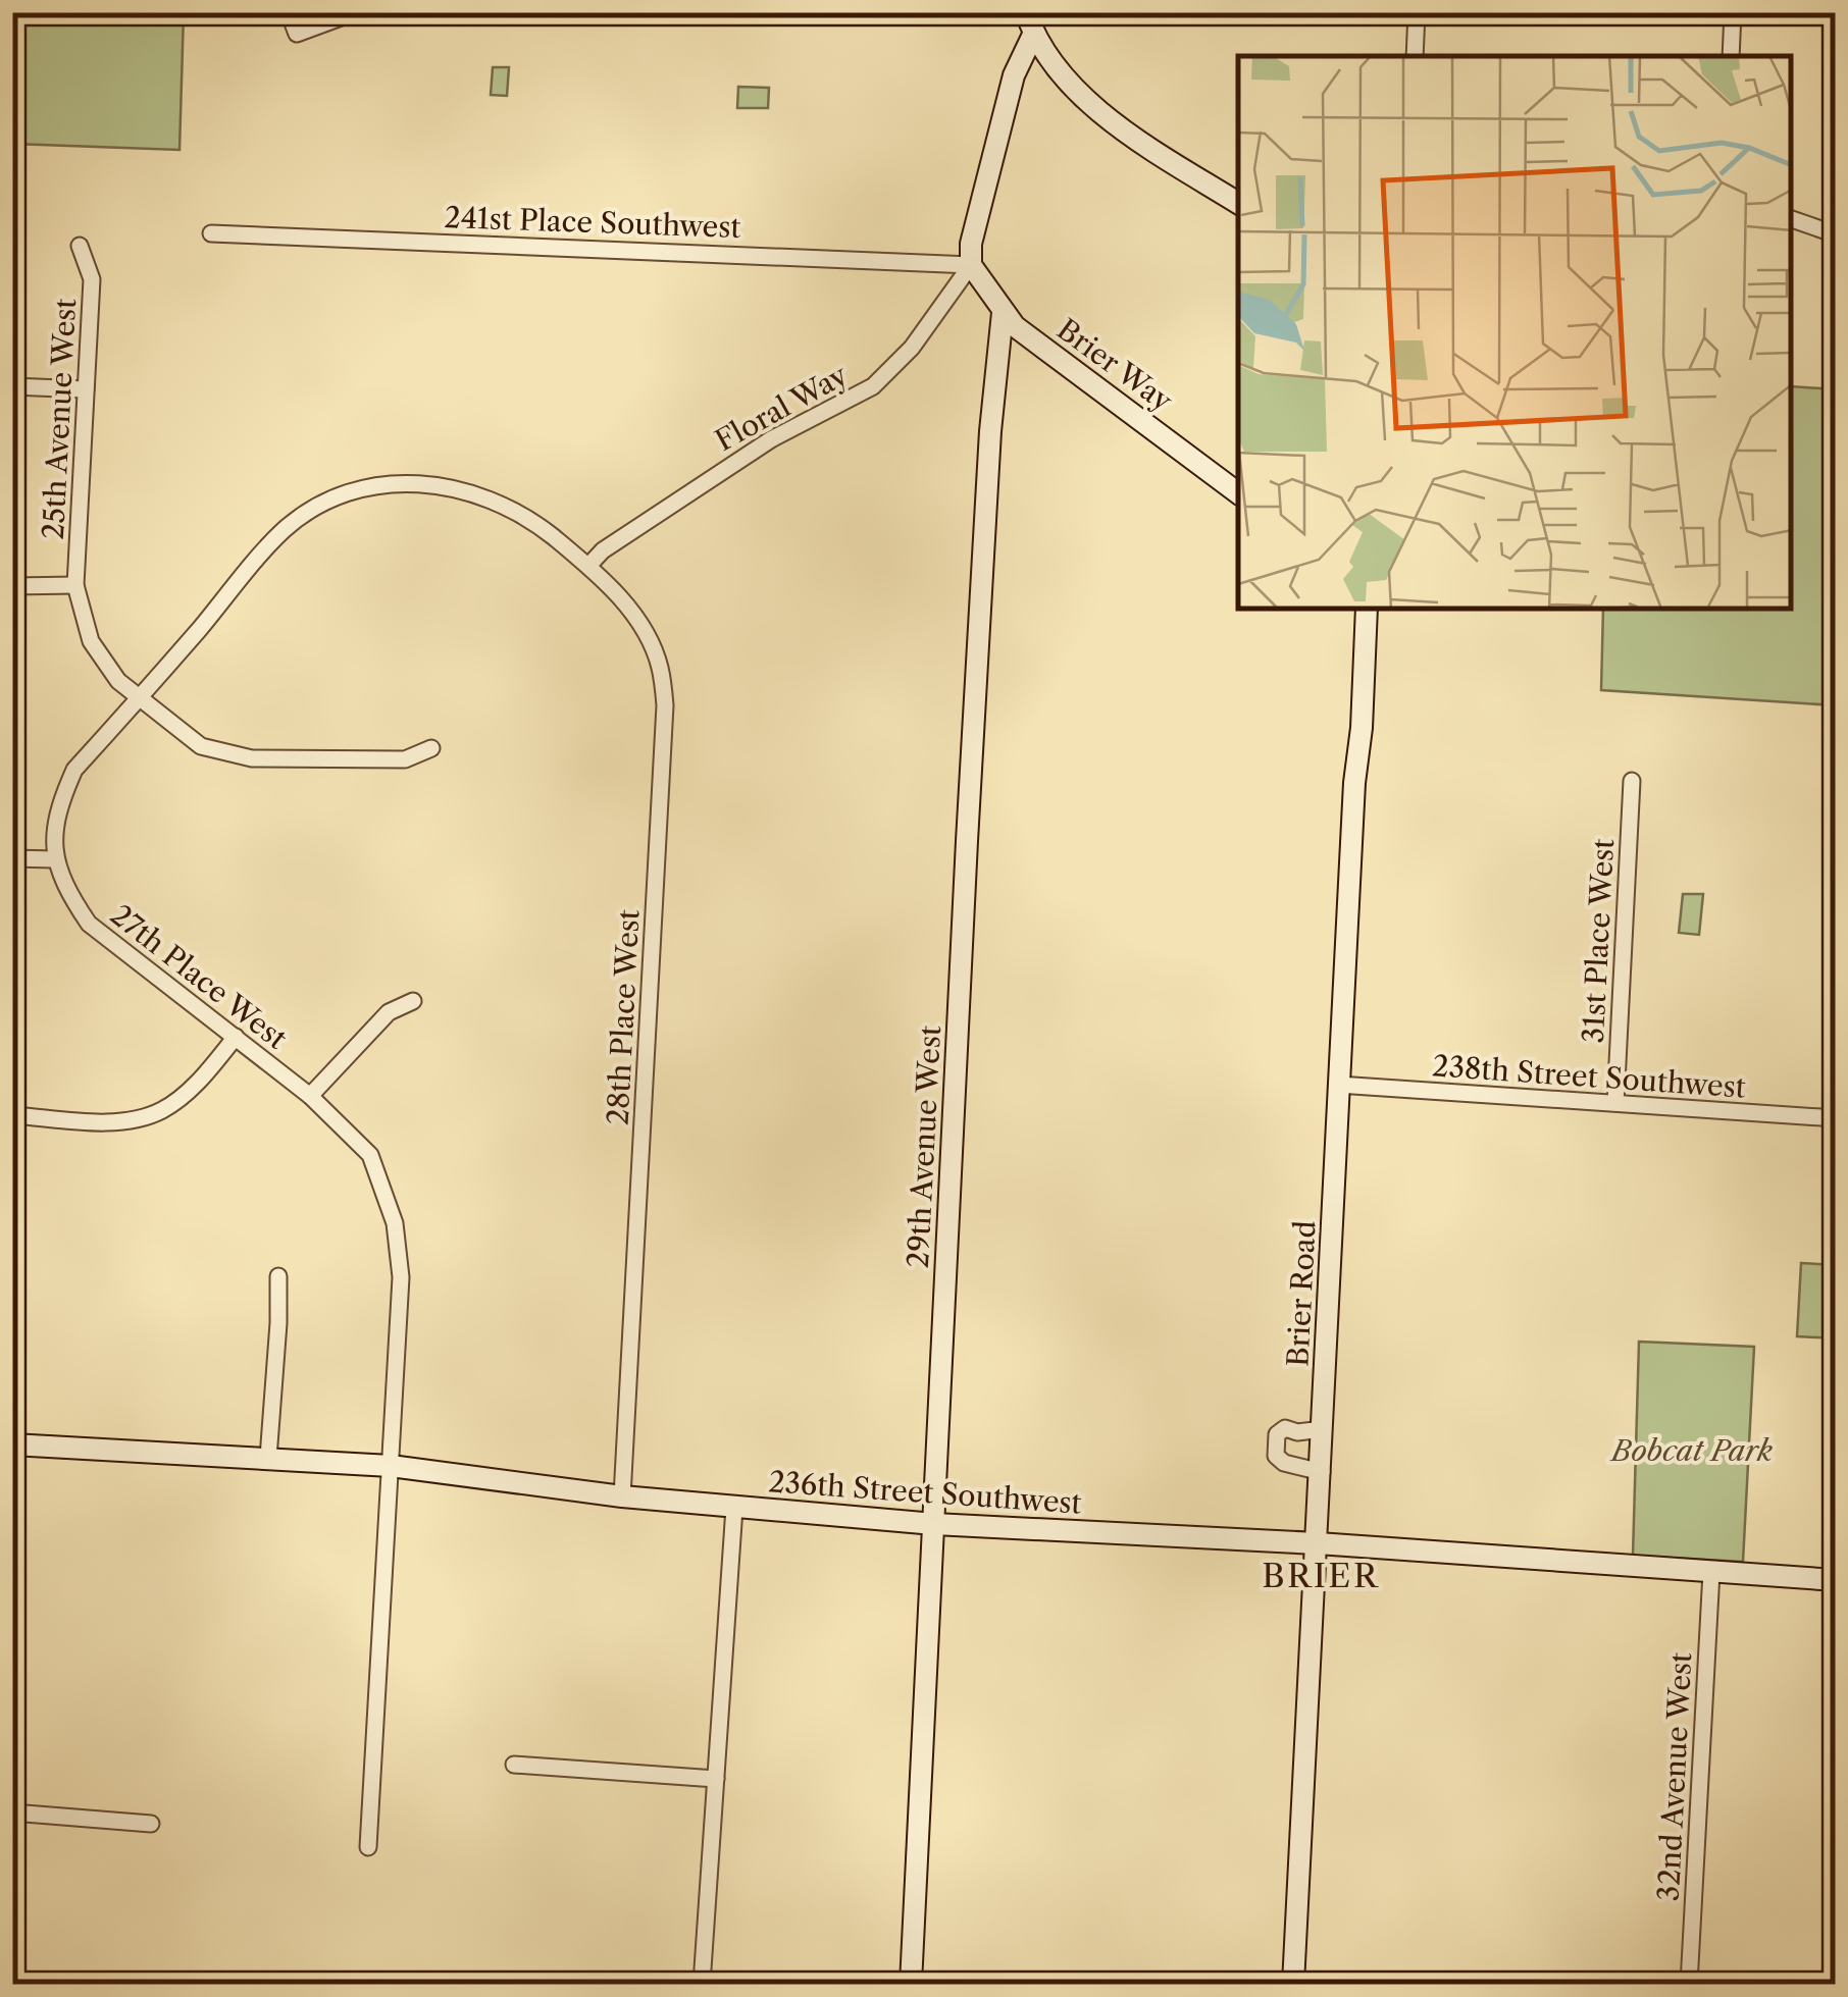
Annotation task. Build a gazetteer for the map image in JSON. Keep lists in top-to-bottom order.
{
  "streets": {
    "street": [
      "241st Place Southwest",
      "Brier Way",
      "Floral Way",
      "25th Avenue West",
      "31st Place West",
      "27th Place West",
      "28th Place West",
      "238th Street Southwest",
      "29th Avenue West",
      "Brier Road",
      "236th Street Southwest",
      "32nd Avenue West"
    ]
  },
  "crossings": [
    ["241st Place Southwest", "Brier Way"],
    ["241st Place Southwest", "Floral Way"],
    ["Brier Way", "Floral Way"],
    ["Brier Way", "29th Avenue West"],
    ["Floral Way", "27th Place West"],
    ["Floral Way", "28th Place West"],
    ["25th Avenue West", "27th Place West"],
    ["31st Place West", "238th Street Southwest"],
    ["27th Place West", "28th Place West"],
    ["27th Place West", "236th Street Southwest"],
    ["28th Place West", "236th Street Southwest"],
    ["238th Street Southwest", "Brier Road"],
    ["29th Avenue West", "236th Street Southwest"],
    ["Brier Road", "236th Street Southwest"],
    ["236th Street Southwest", "32nd Avenue West"]
  ],
  "districts": ["BRIER"],
  "parks": ["Bobcat Park"]
}
